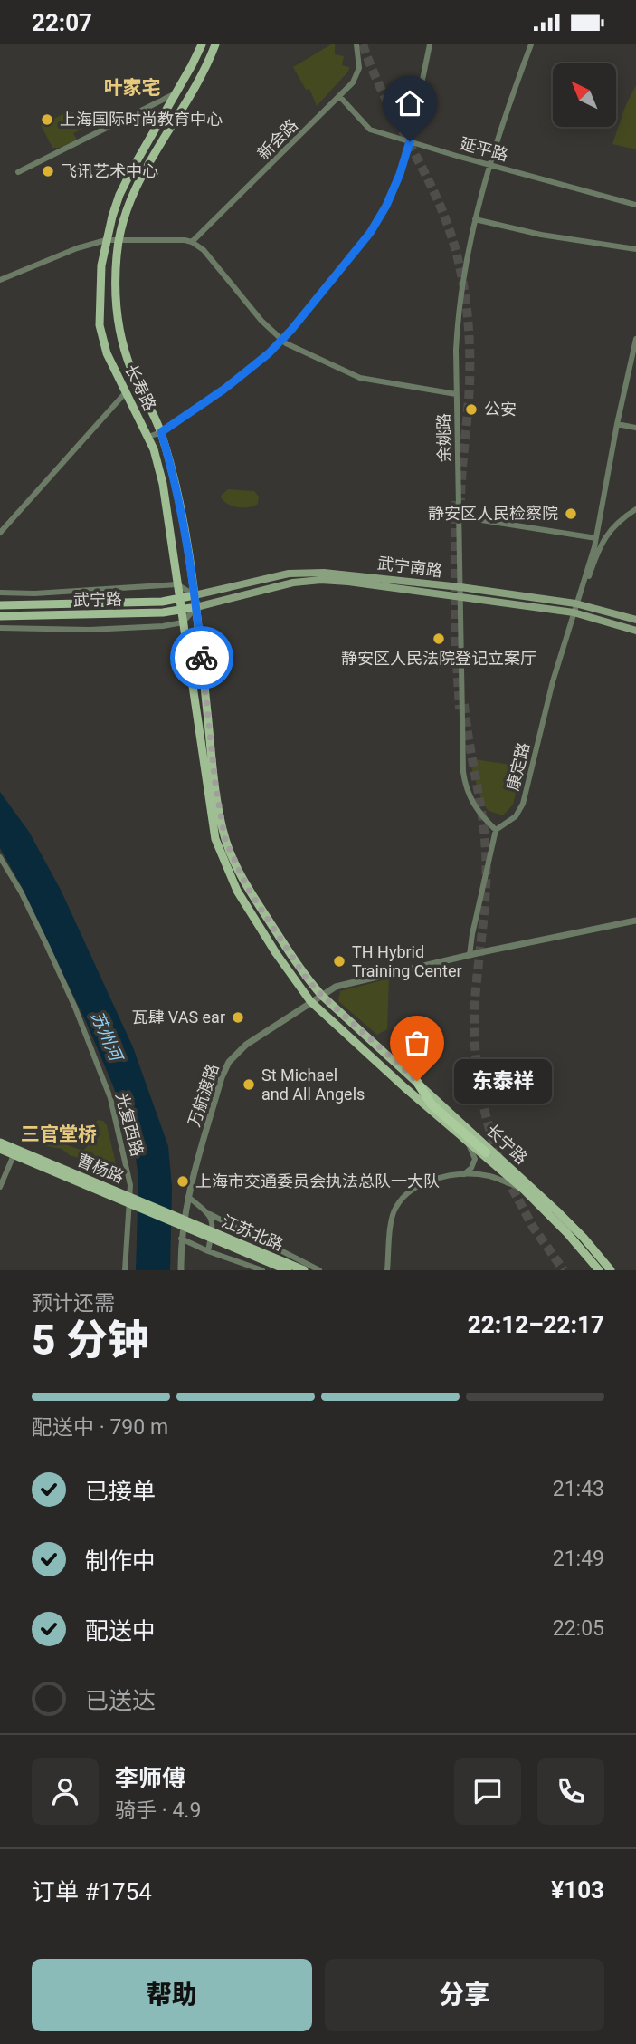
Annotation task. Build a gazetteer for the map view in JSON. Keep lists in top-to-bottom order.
{
  "streets": {
    "main road": [
      "长寿路",
      "武宁南路",
      "武宁路",
      "长宁路",
      "曹杨路",
      "江苏北路"
    ],
    "street": [
      "新会路",
      "延平路",
      "余姚路",
      "康定路",
      "万航渡路",
      "光复西路"
    ]
  },
  "crossings": [
    ["新会路", "延平路"],
    ["延平路", "余姚路"],
    ["长寿路", "武宁南路"],
    ["长寿路", "武宁路"],
    ["长寿路", "万航渡路"],
    ["长寿路", "长宁路"],
    ["余姚路", "武宁南路"],
    ["余姚路", "康定路"],
    ["武宁南路", "武宁路"],
    ["武宁南路", "康定路"],
    ["万航渡路", "长宁路"],
    ["曹杨路", "江苏北路"]
  ],
  "districts": ["叶家宅", "三官堂桥"],
  "water": ["苏州河"],
  "places": [
    "上海国际时尚教育中心",
    "飞讯艺术中心",
    "公安",
    "静安区人民检察院",
    "静安区人民法院登记立案厅",
    "TH Hybrid Training Center",
    "瓦肆 VAS ear",
    "东泰祥",
    "St Michael and All Angels",
    "上海市交通委员会执法总队一大队"
  ],
  "north": "top left",
  "page": {
    "status": "22:07",
    "bubble": "东泰祥",
    "heading": ["5 分钟", "预计还需", "22:12–22:17"],
    "panel": [
      "李师傅",
      "骑手 · 4.9",
      "订单 #1754",
      "¥103"
    ],
    "bar": "配送中 · 790 m",
    "list": [
      ["已接单", "21:43"],
      ["制作中", "21:49"],
      ["配送中", "22:05"],
      "已送达"
    ],
    "buttons": ["帮助", "分享"]
  }
}
